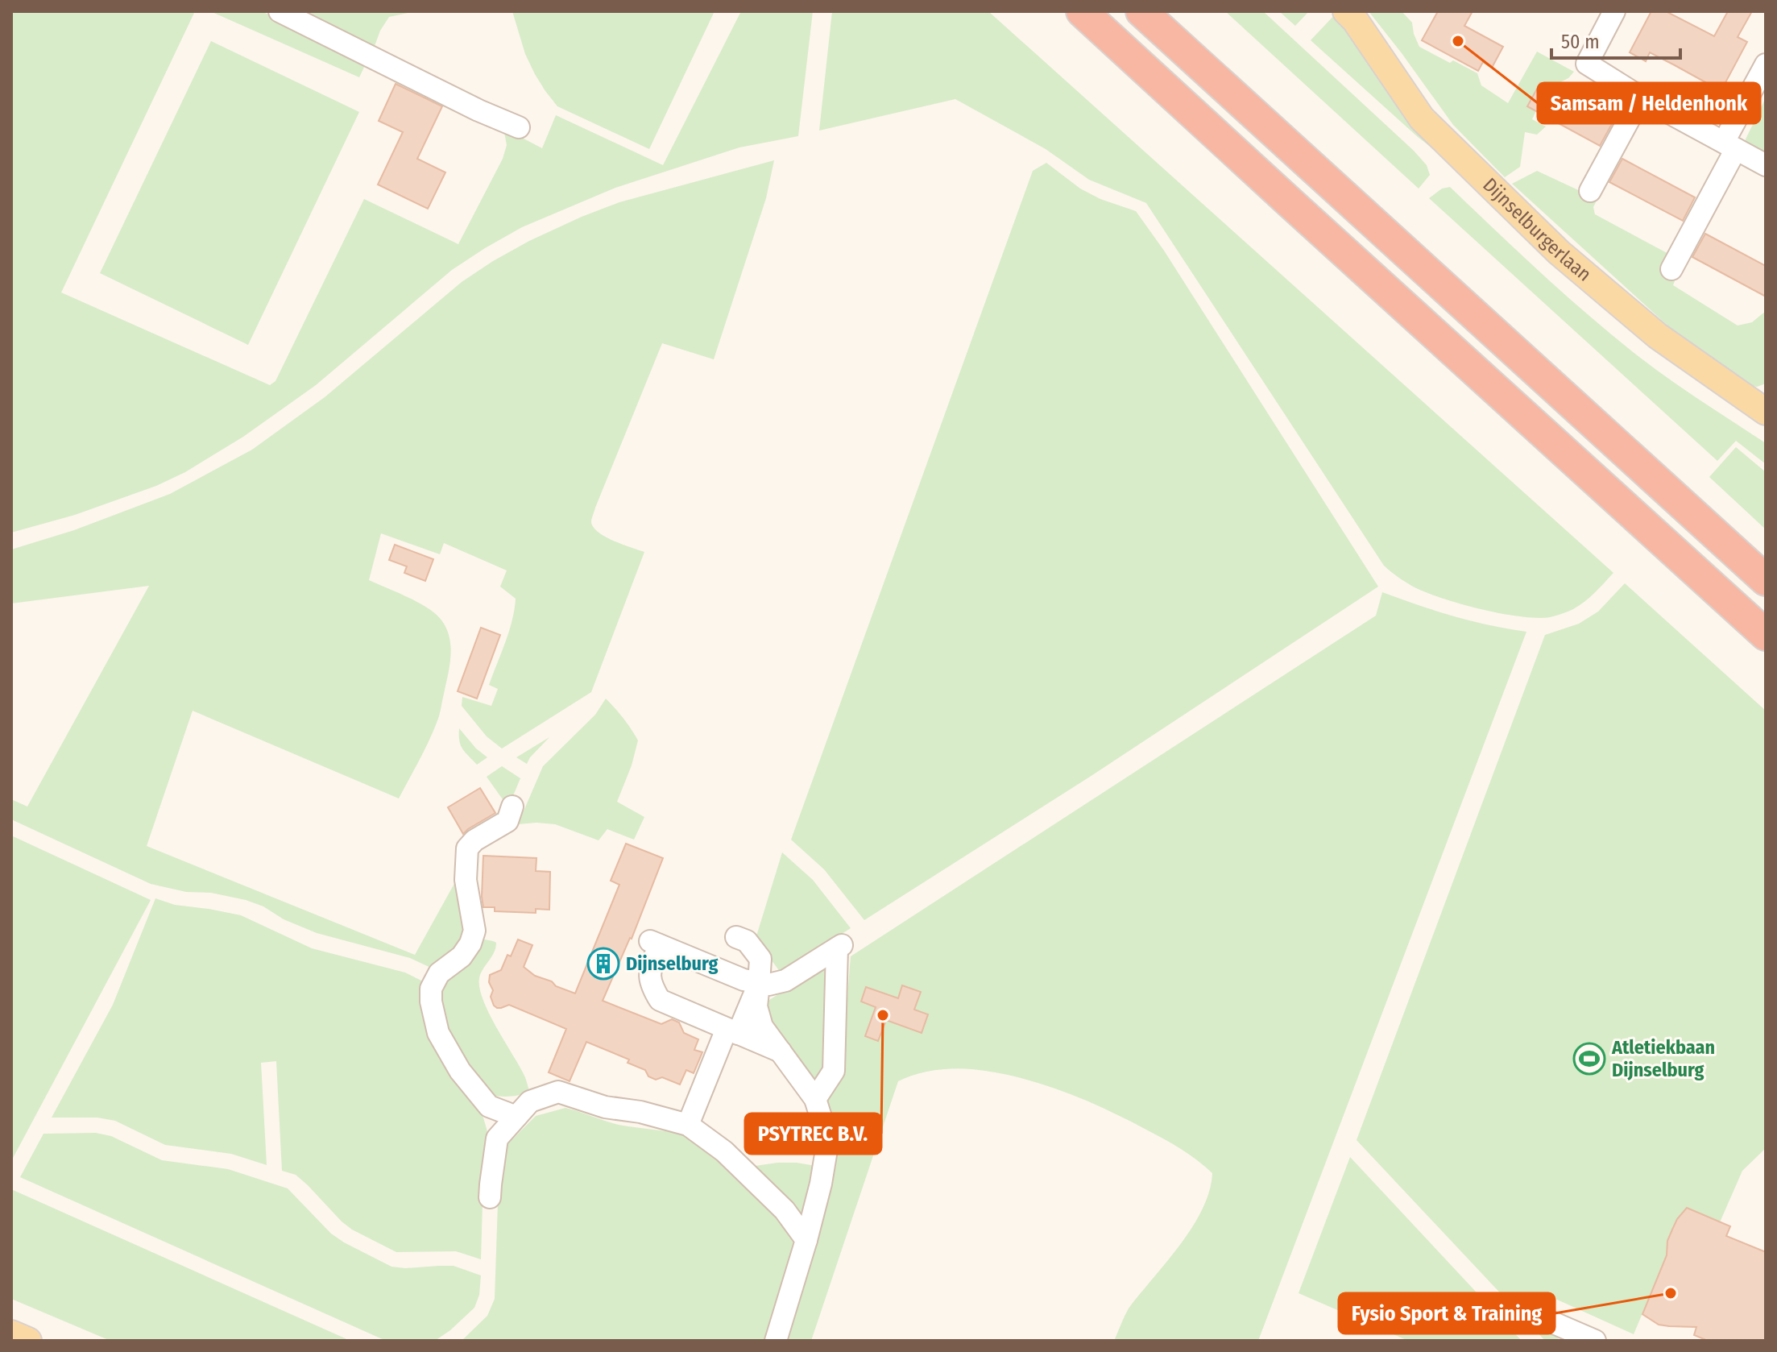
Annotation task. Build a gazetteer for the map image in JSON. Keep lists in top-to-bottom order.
{
  "streets": {
    "main road": ["Dijnselburgerlaan"]
  },
  "places": {
    "other": ["Samsam / Heldenhonk", "PSYTREC B.V.", "Fysio Sport & Training"],
    "building": ["Dijnselburg"],
    "sports": ["Atletiekbaan Dijnselburg"]
  },
  "scale_bar": "50 m"
}
